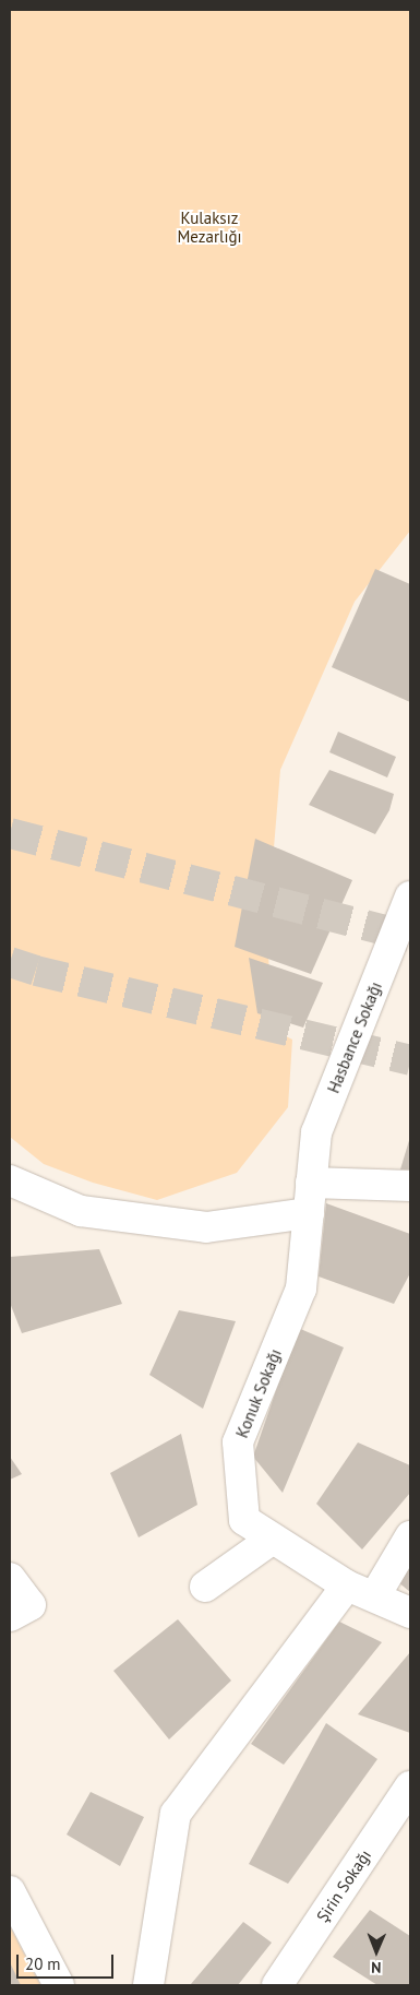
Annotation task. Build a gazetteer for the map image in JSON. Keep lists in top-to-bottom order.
{
  "streets": {
    "street": ["Hasbance Sokağı", "Konuk Sokağı", "Şirin Sokağı"]
  },
  "crossings": [
    ["Hasbance Sokağı", "Konuk Sokağı"]
  ],
  "parks": ["Kulaksız Mezarlığı"],
  "scale_bar": "20 m",
  "north": "bottom"
}
